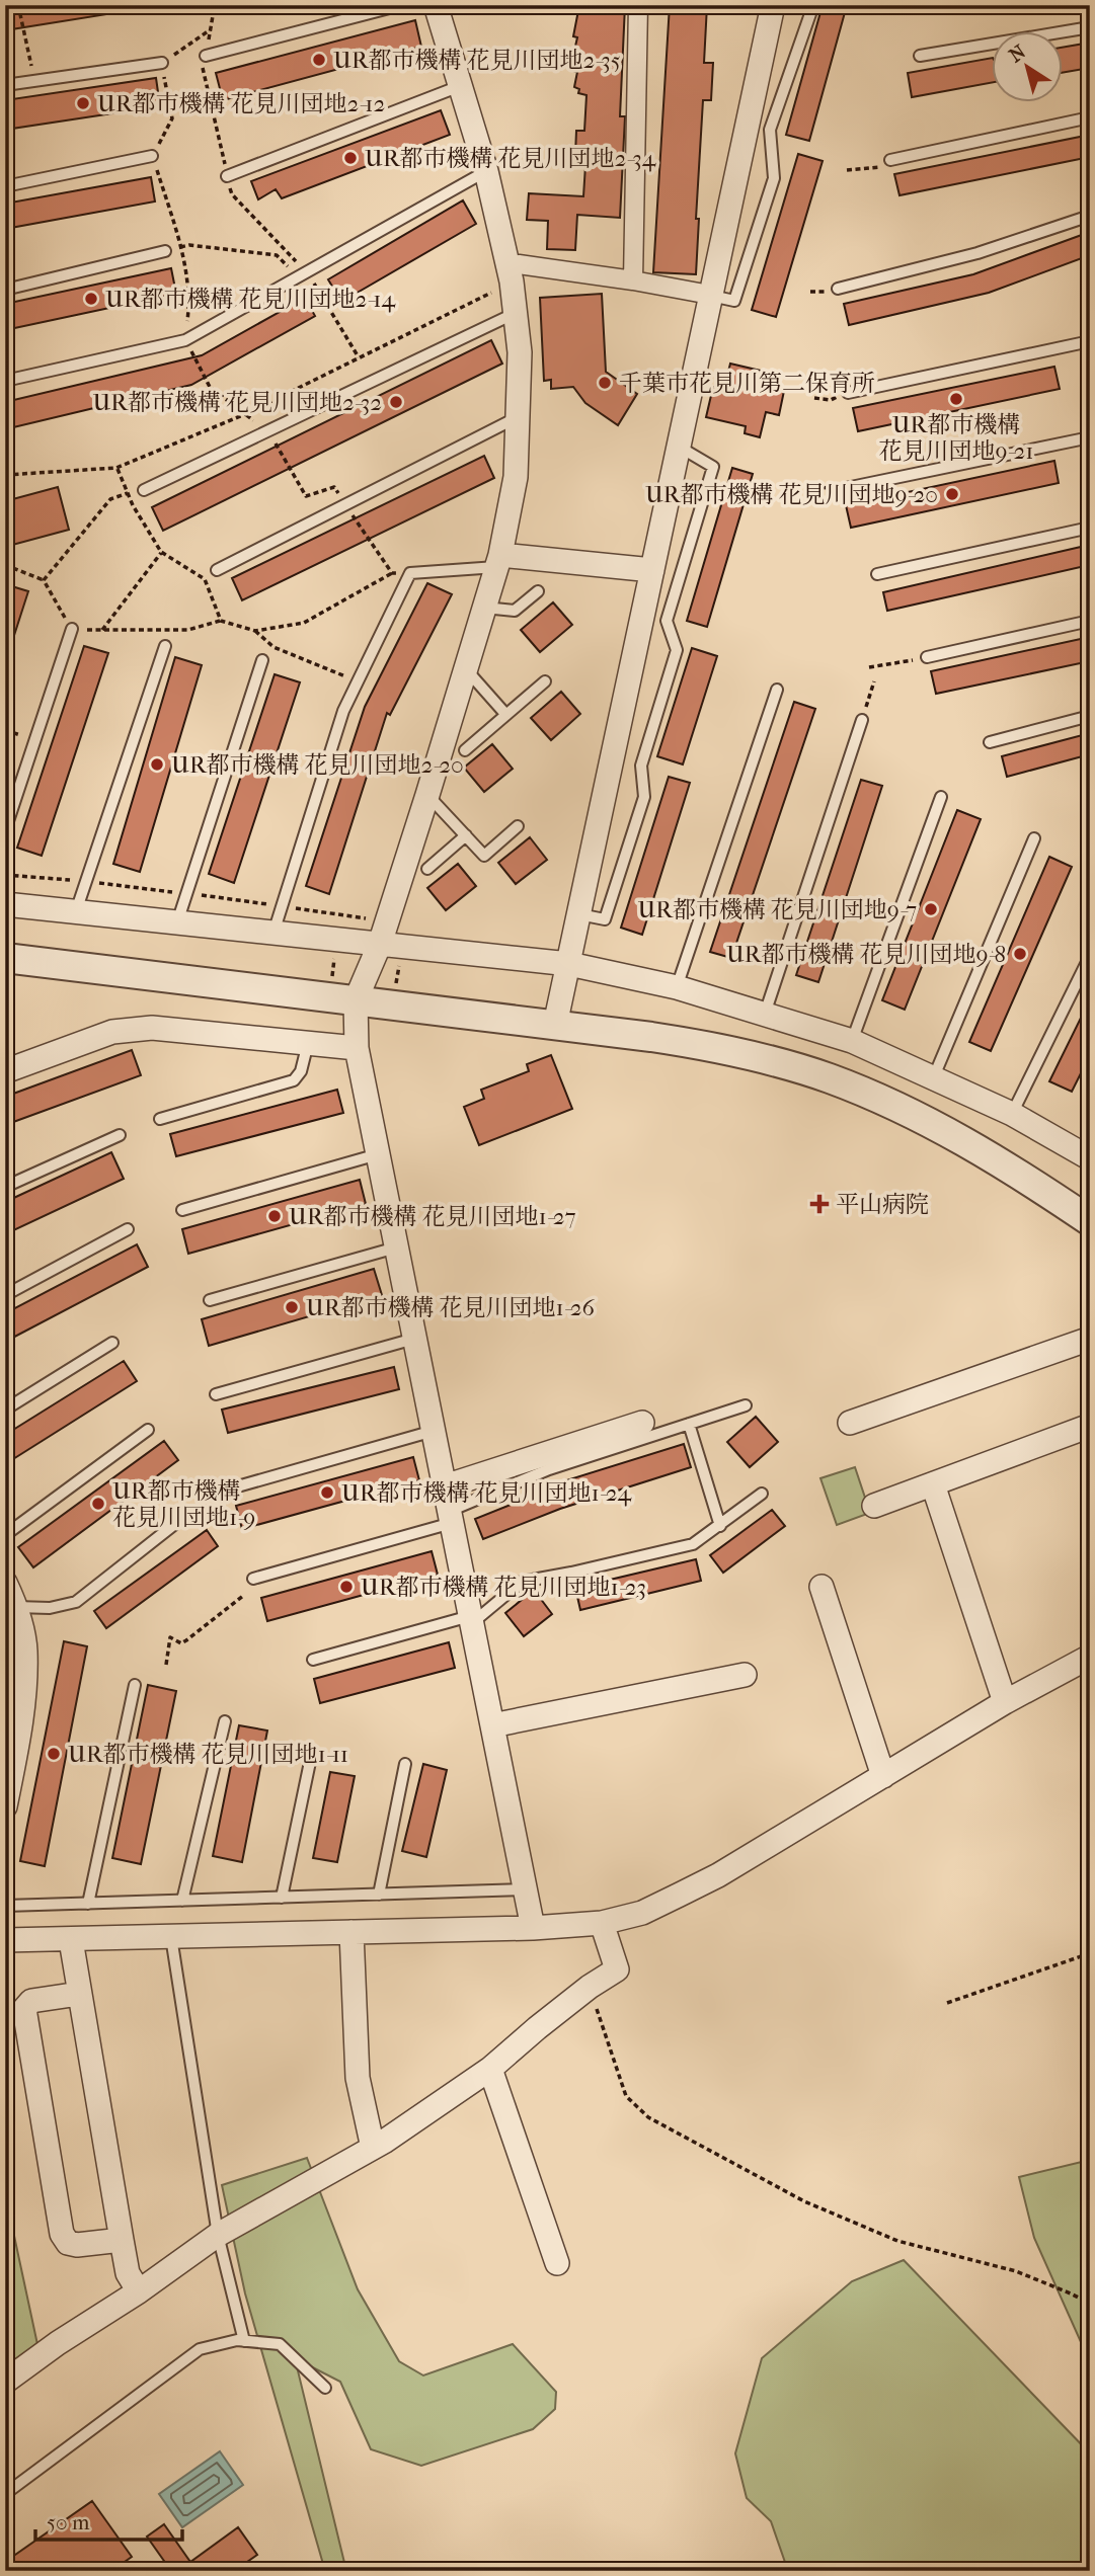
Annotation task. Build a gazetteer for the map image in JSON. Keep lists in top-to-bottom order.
{
  "places": {
    "other": [
      "UR都市機構 花見川団地2-35",
      "UR都市機構 花見川団地2-12",
      "UR都市機構 花見川団地2-34",
      "UR都市機構 花見川団地2-14",
      "千葉市花見川第二保育所",
      "UR都市機構 花見川団地9-21",
      "UR都市機構 花見川団地2-32",
      "UR都市機構 花見川団地9-20",
      "UR都市機構 花見川団地2-20",
      "UR都市機構 花見川団地9-7",
      "UR都市機構 花見川団地9-8",
      "UR都市機構 花見川団地1-27",
      "UR都市機構 花見川団地1-26",
      "UR都市機構 花見川団地1-24",
      "UR都市機構 花見川団地1-9",
      "UR都市機構 花見川団地1-23",
      "UR都市機構 花見川団地1-11"
    ],
    "health": ["平山病院"]
  },
  "scale_bar": "50 m",
  "north": "top left"
}
